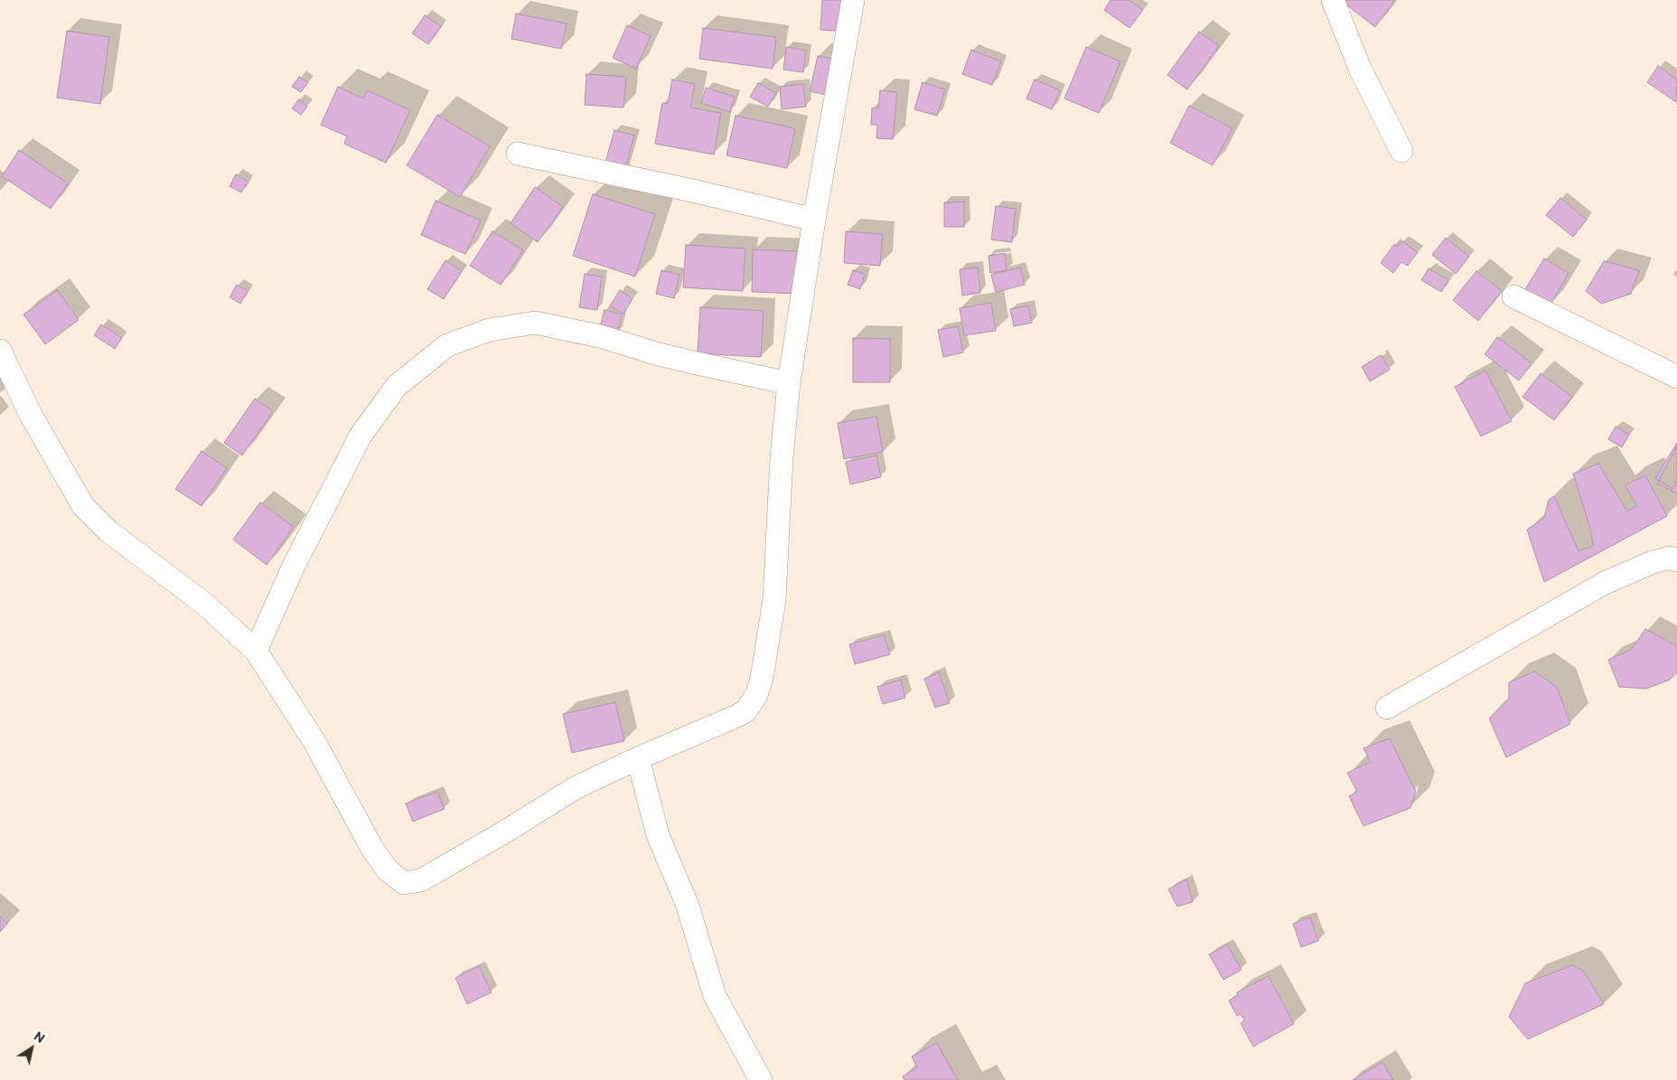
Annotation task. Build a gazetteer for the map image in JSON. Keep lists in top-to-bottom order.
{
  "north": "top right"
}
